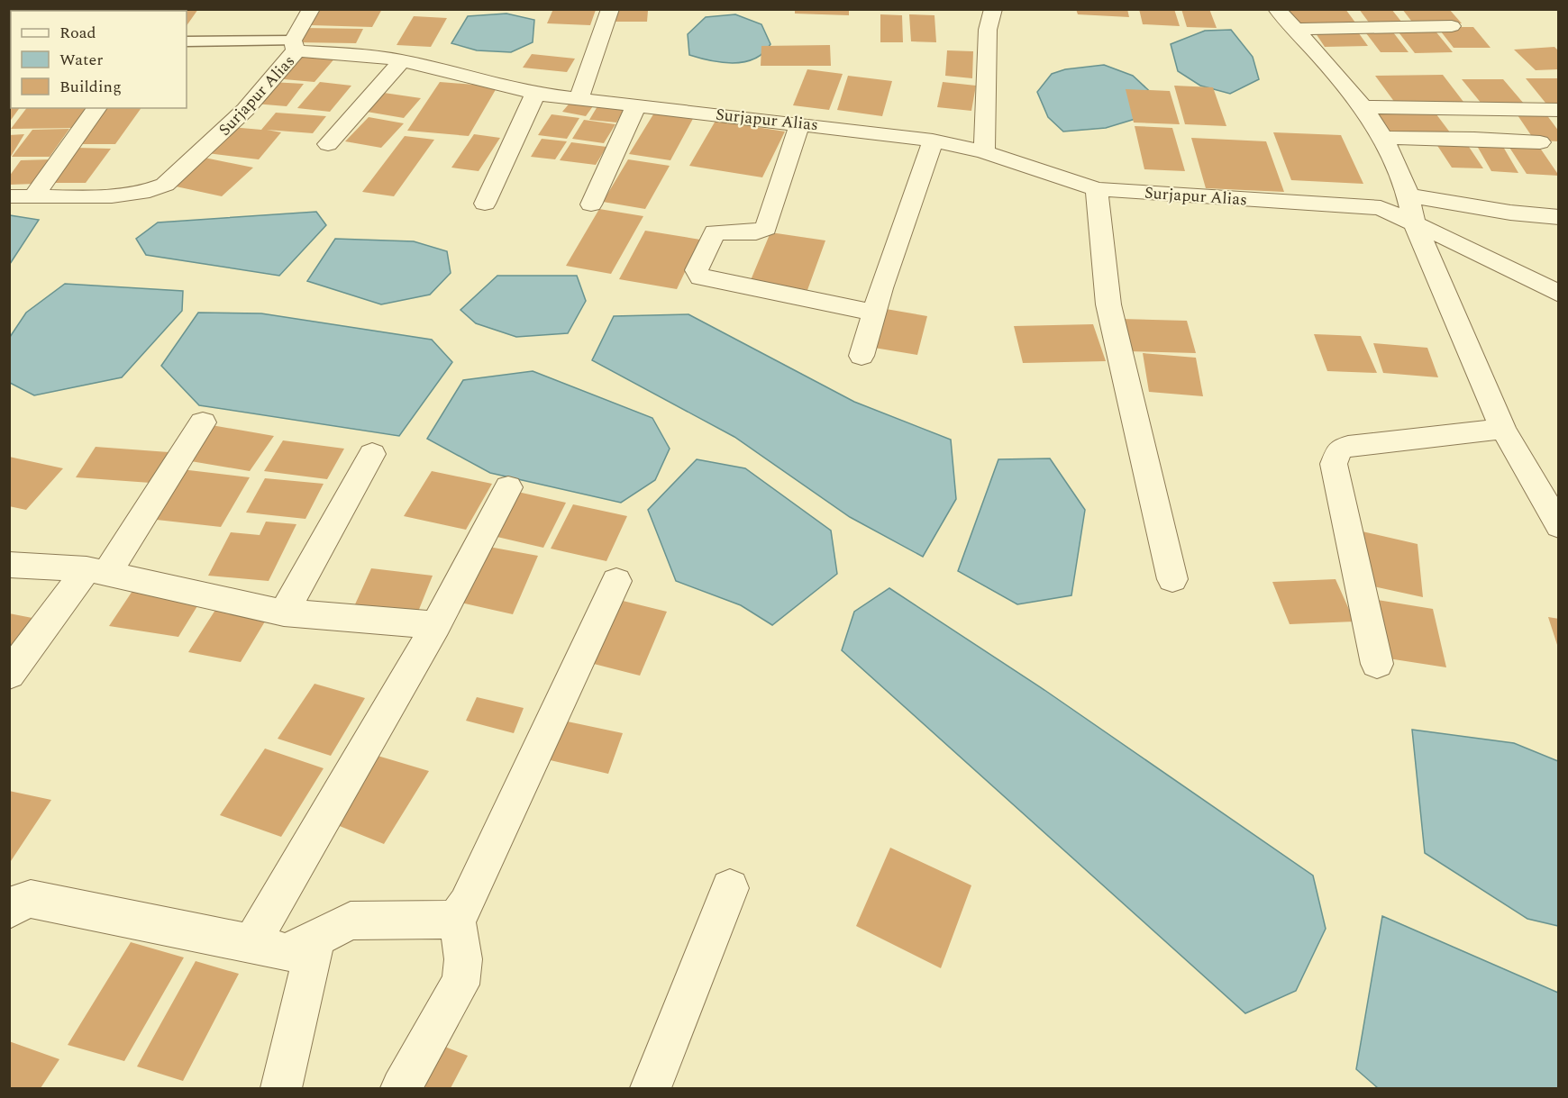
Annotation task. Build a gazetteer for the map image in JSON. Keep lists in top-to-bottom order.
{
  "streets": {
    "street": ["Surjapur Alias"]
  },
  "legend": ["Road", "Water", "Building"]
}
